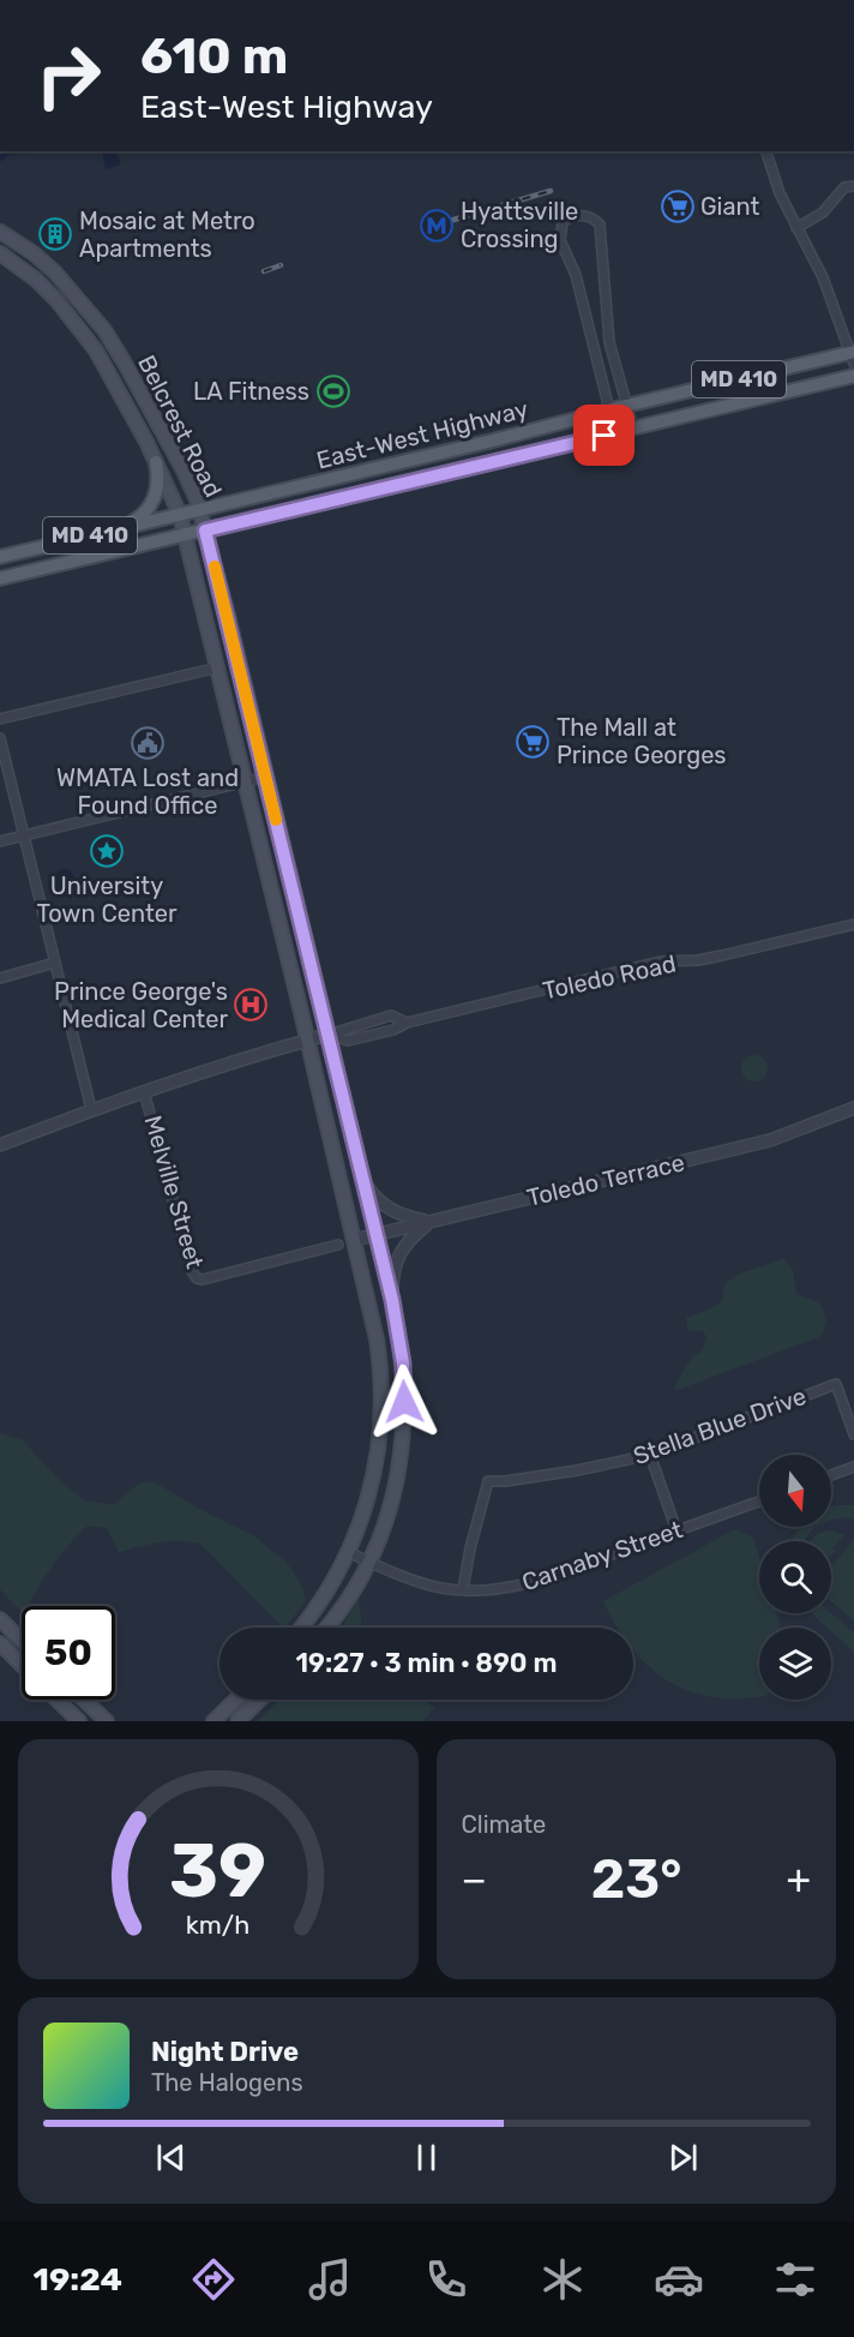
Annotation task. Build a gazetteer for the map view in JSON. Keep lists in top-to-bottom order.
{
  "streets": {
    "main road": ["MD 410", "Belcrest Road", "East-West Highway"],
    "street": [
      "Toledo Road",
      "Toledo Terrace",
      "Melville Street",
      "Stella Blue Drive",
      "Carnaby Street"
    ]
  },
  "crossings": [
    ["Belcrest Road", "East-West Highway"],
    ["Belcrest Road", "Toledo Road"],
    ["Belcrest Road", "Toledo Terrace"],
    ["Belcrest Road", "Carnaby Street"],
    ["Toledo Road", "Melville Street"],
    ["Stella Blue Drive", "Carnaby Street"]
  ],
  "places": {
    "supermarket": ["Giant", "The Mall at Prince Georges"],
    "metro station": ["Hyattsville Crossing"],
    "building": ["Mosaic at Metro Apartments"],
    "sports": ["LA Fitness"],
    "public building": ["WMATA Lost and Found Office"],
    "place": ["University Town Center"],
    "hospital": ["Prince George's Medical Center"]
  },
  "north": "bottom",
  "page": {
    "turn": ["610 m", "East-West Highway"],
    "limit": "50",
    "trip": "19:27 · 3 min · 890 m",
    "tile": "Climate",
    "heat": ["−", "23°", "+"],
    "song": ["Night Drive", "The Halogens"],
    "tabs": "19:24",
    "gauge": ["39", "km/h"]
  }
}
